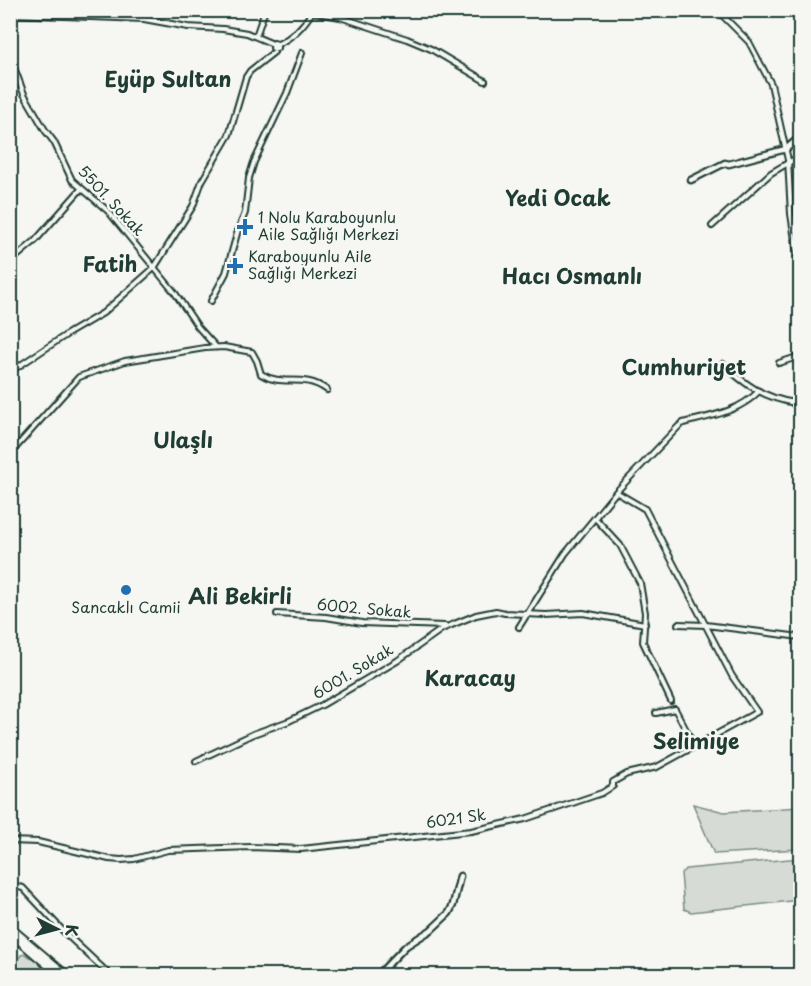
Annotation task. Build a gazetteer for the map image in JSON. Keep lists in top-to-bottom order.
{
  "streets": {
    "street": [
      "5501. Sokak",
      "6002. Sokak",
      "6001. Sokak",
      "6021 Sk"
    ]
  },
  "crossings": [
    ["6002. Sokak", "6001. Sokak"]
  ],
  "districts": [
    "Eyüp Sultan",
    "Yedi Ocak",
    "Fatih",
    "Hacı Osmanlı",
    "Cumhuriyet",
    "Ulaşlı",
    "Ali Bekirli",
    "Karacay",
    "Selimiye"
  ],
  "places": {
    "health": ["1 Nolu Karaboyunlu Aile Sağlığı Merkezi", "Karaboyunlu Aile Sağlığı Merkezi"],
    "other": ["Sancaklı Camii"]
  },
  "north": "right"
}
